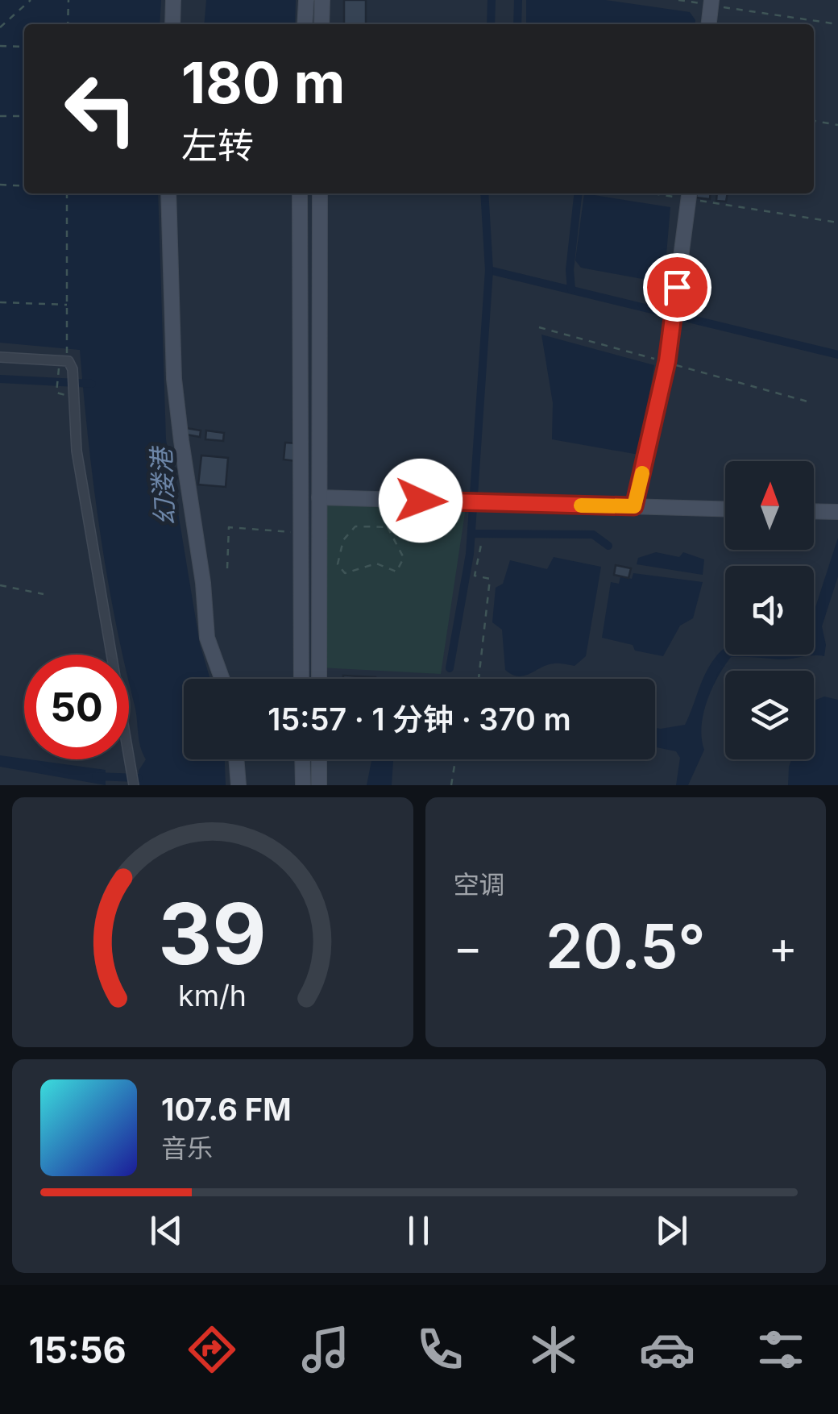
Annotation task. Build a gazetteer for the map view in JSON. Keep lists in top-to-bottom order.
{
  "water": ["幻溇港"],
  "north": "top",
  "page": {
    "turn": ["180 m", "左转"],
    "limit": "50",
    "trip": "15:57 · 1 分钟 · 370 m",
    "tile": "空调",
    "heat": ["−", "20.5°", "+"],
    "song": ["107.6 FM", "音乐"],
    "tabs": "15:56",
    "gauge": ["39", "km/h"]
  }
}
